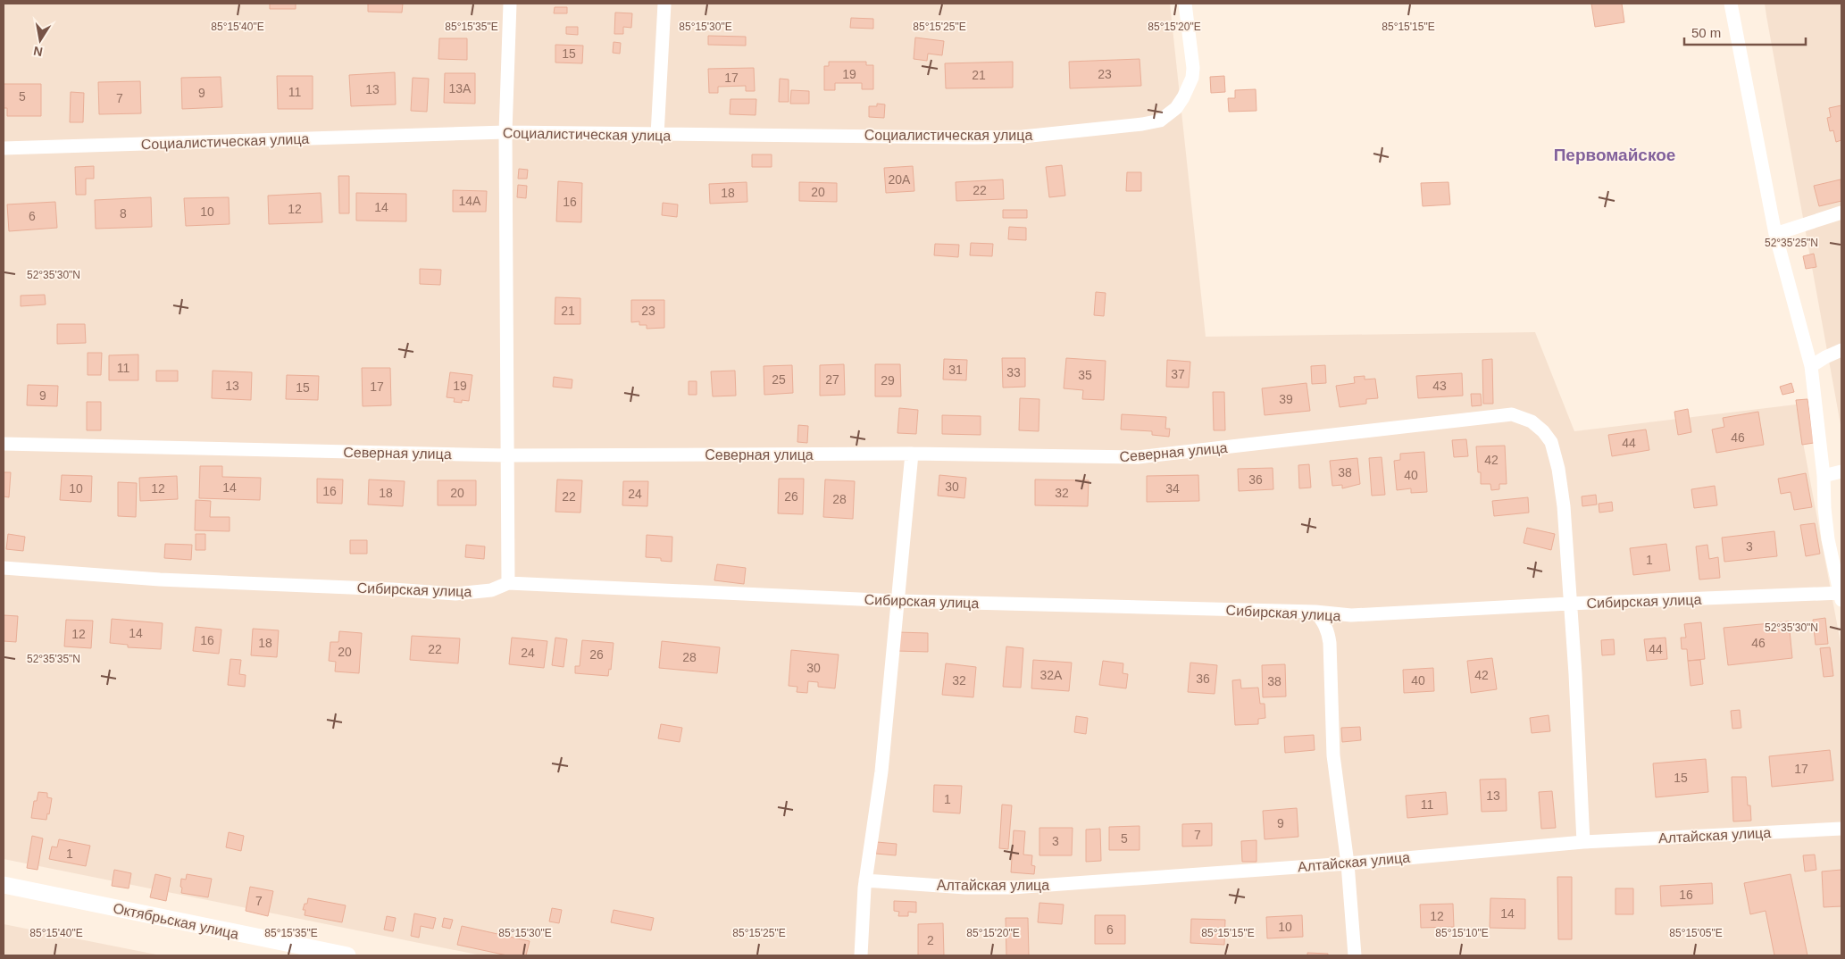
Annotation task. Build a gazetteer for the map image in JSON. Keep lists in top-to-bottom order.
{
  "streets": {
    "street": [
      "Социалистическая улица",
      "Северная улица",
      "Сибирская улица",
      "Алтайская улица",
      "Октябрьская улица"
    ]
  },
  "crossings": [
    ["Северная улица", "Сибирская улица"]
  ],
  "districts": ["Первомайское"],
  "house_numbers": [
    "15",
    "19",
    "23",
    "21",
    "17",
    "13А",
    "13",
    "11",
    "9",
    "5",
    "7",
    "20А",
    "22",
    "20",
    "18",
    "14А",
    "16",
    "14",
    "12",
    "10",
    "8",
    "6",
    "21",
    "23",
    "11",
    "31",
    "33",
    "37",
    "35",
    "25",
    "27",
    "29",
    "13",
    "19",
    "43",
    "17",
    "15",
    "9",
    "39",
    "46",
    "44",
    "42",
    "38",
    "40",
    "36",
    "30",
    "14",
    "10",
    "12",
    "34",
    "16",
    "18",
    "20",
    "32",
    "24",
    "22",
    "26",
    "28",
    "3",
    "1",
    "14",
    "12",
    "16",
    "18",
    "46",
    "22",
    "44",
    "20",
    "24",
    "26",
    "28",
    "30",
    "32А",
    "42",
    "36",
    "32",
    "40",
    "38",
    "17",
    "15",
    "13",
    "1",
    "11",
    "9",
    "7",
    "5",
    "3",
    "1",
    "16",
    "7",
    "14",
    "12",
    "10",
    "6",
    "2"
  ],
  "scale_bar": "50 m",
  "north": "bottom",
  "coordinates": [
    "85°15'40\"E",
    "85°15'35\"E",
    "85°15'30\"E",
    "85°15'25\"E",
    "85°15'20\"E",
    "85°15'15\"E",
    "52°35'25\"N",
    "52°35'30\"N",
    "52°35'35\"N",
    "85°15'10\"E",
    "85°15'05\"E"
  ]
}
